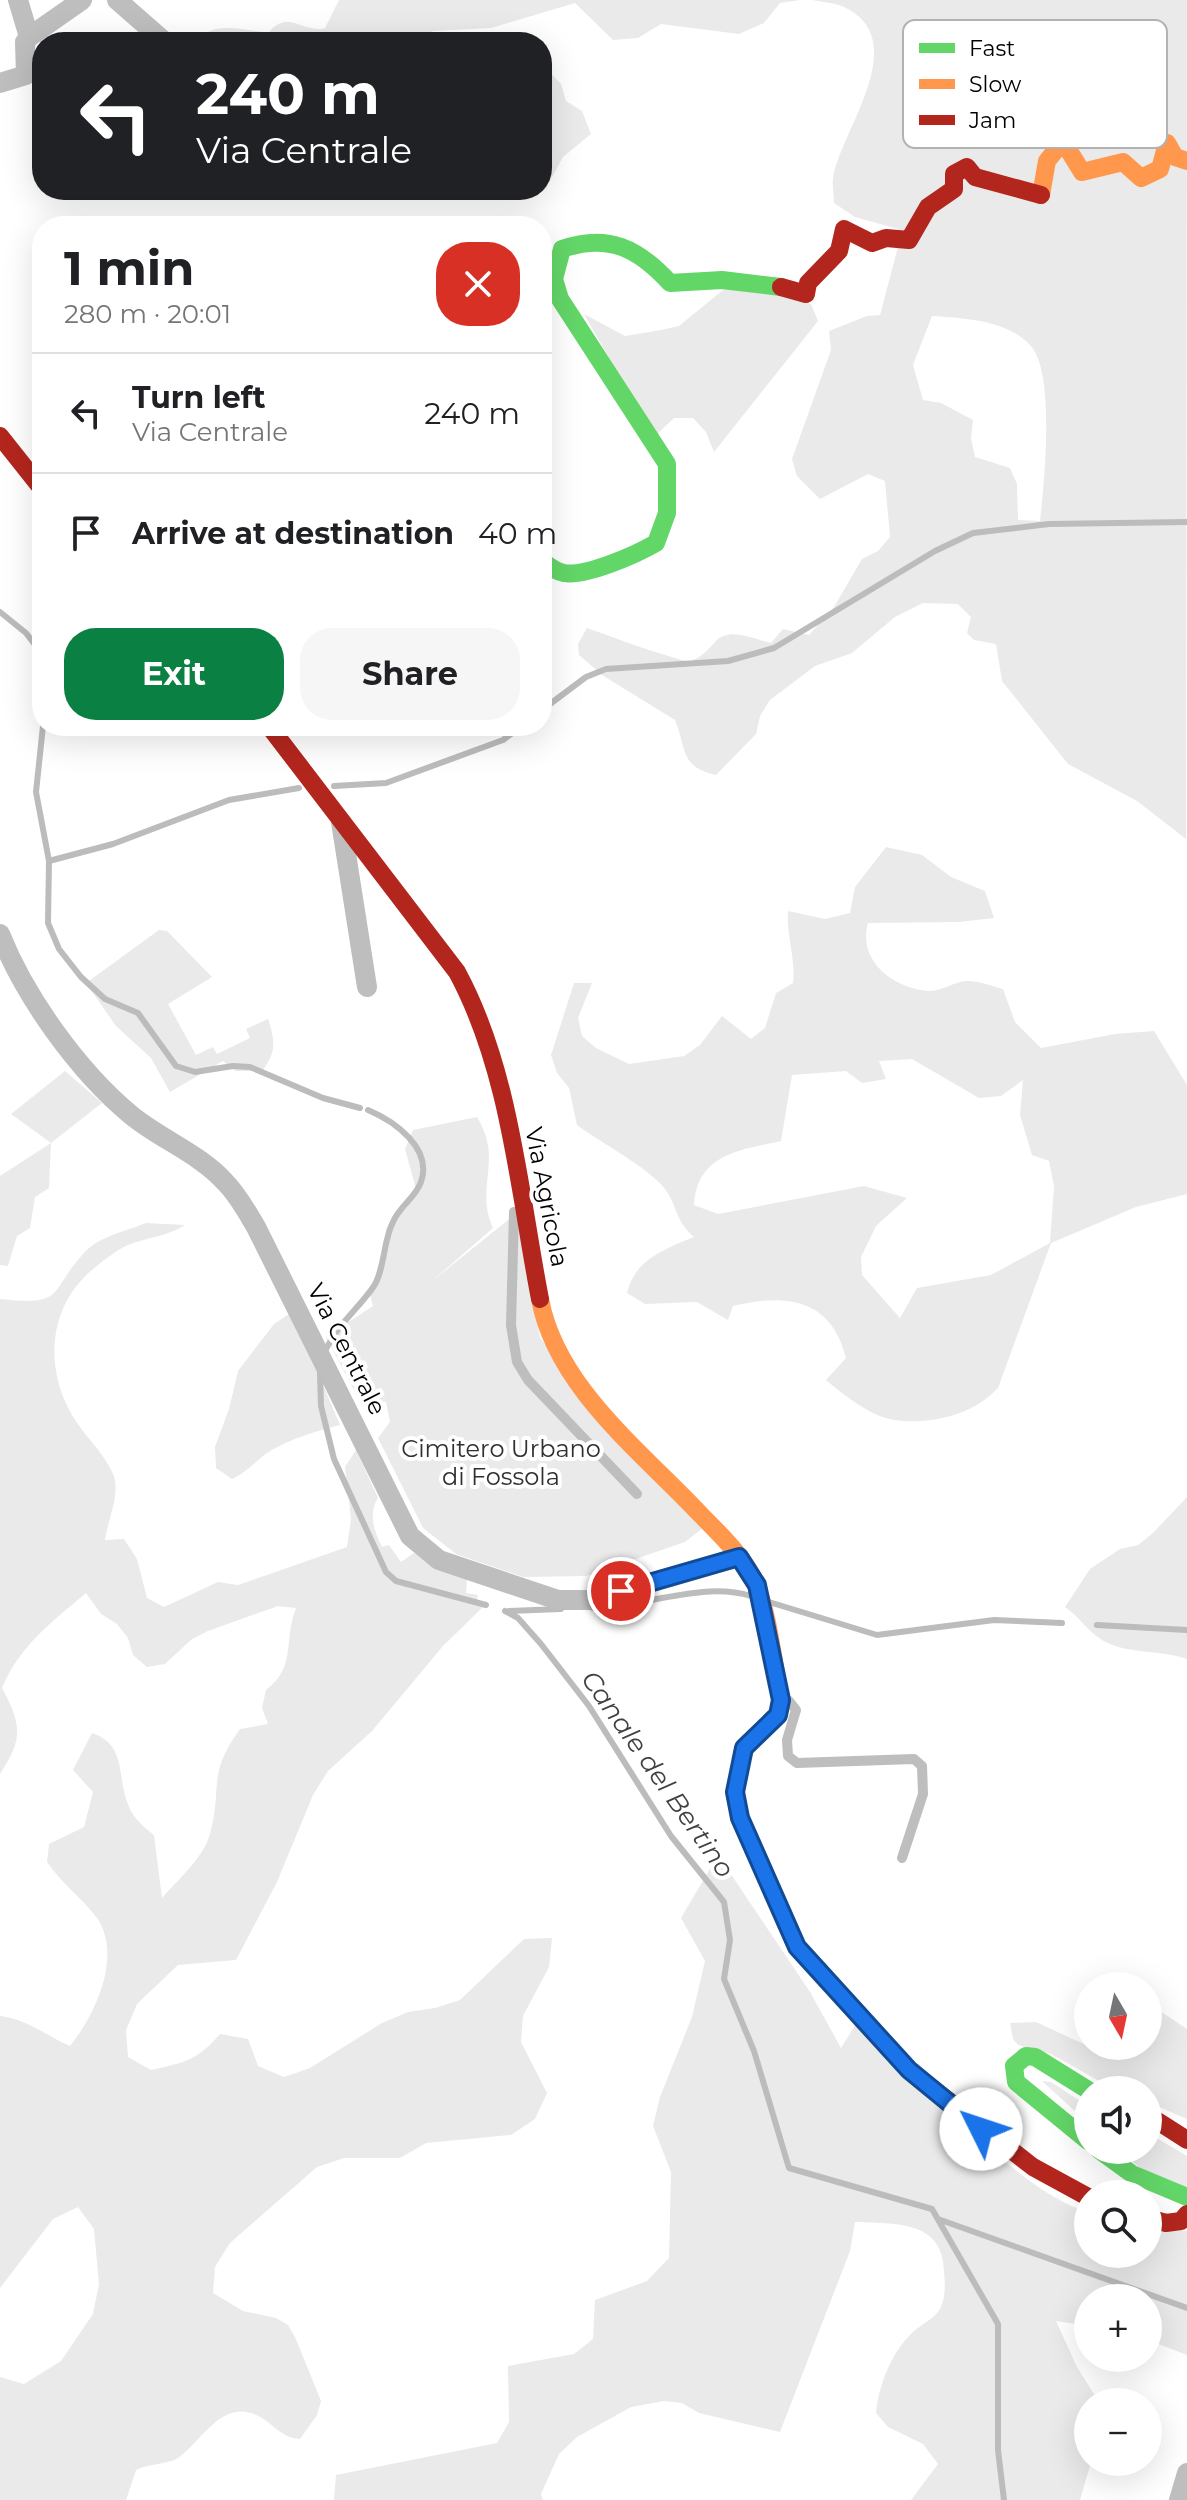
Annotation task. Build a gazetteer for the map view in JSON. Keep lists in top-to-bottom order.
{
  "streets": {
    "street": ["Via Agricola", "Via Centrale"]
  },
  "crossings": [
    ["Via Agricola", "Via Centrale"]
  ],
  "water": ["Canale del Bertino"],
  "parks": ["Cimitero Urbano di Fossola"],
  "legend": ["Fast", "Slow", "Jam"],
  "north": "bottom",
  "page": {
    "turn": ["240 m", "Via Centrale"],
    "heading": ["1 min", "280 m · 20:01"],
    "list": [
      {
        "name": "Turn left",
        "note": "Via Centrale",
        "value": "240 m"
      },
      {
        "name": "Arrive at destination",
        "value": "40 m"
      }
    ],
    "buttons": ["Exit", "Share"],
    "map_buttons": ["+", "−"]
  }
}
